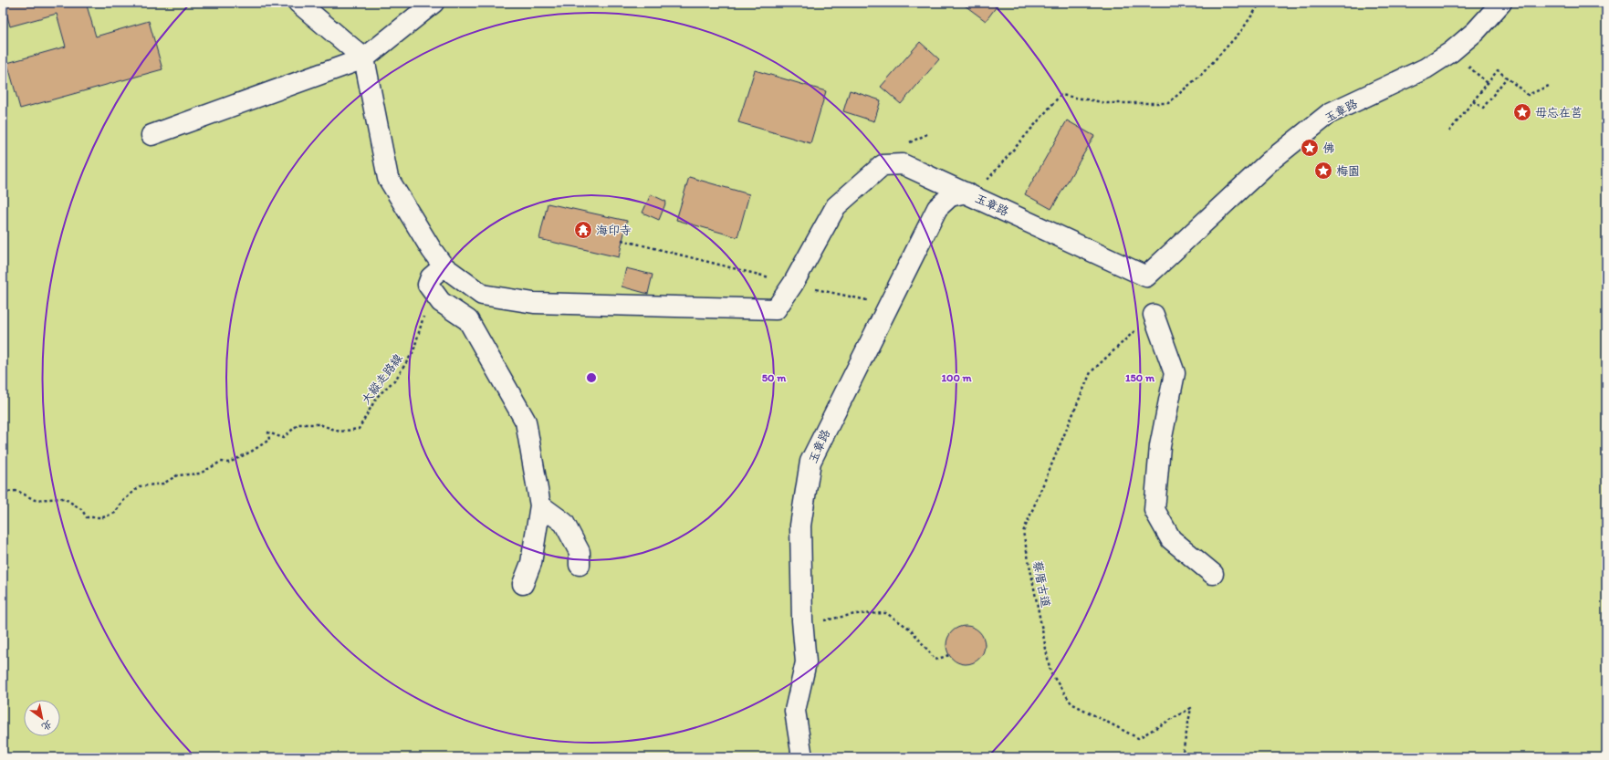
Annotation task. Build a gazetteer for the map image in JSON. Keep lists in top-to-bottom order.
{
  "streets": {
    "street": ["玉章路"],
    "path": ["大縱走路線", "蔡厝古道"]
  },
  "places": {
    "place": ["毋忘在莒", "佛", "梅園"],
    "temple": ["海印寺"]
  },
  "north": "bottom right",
  "rings": ["50 m", "100 m", "150 m"]
}
